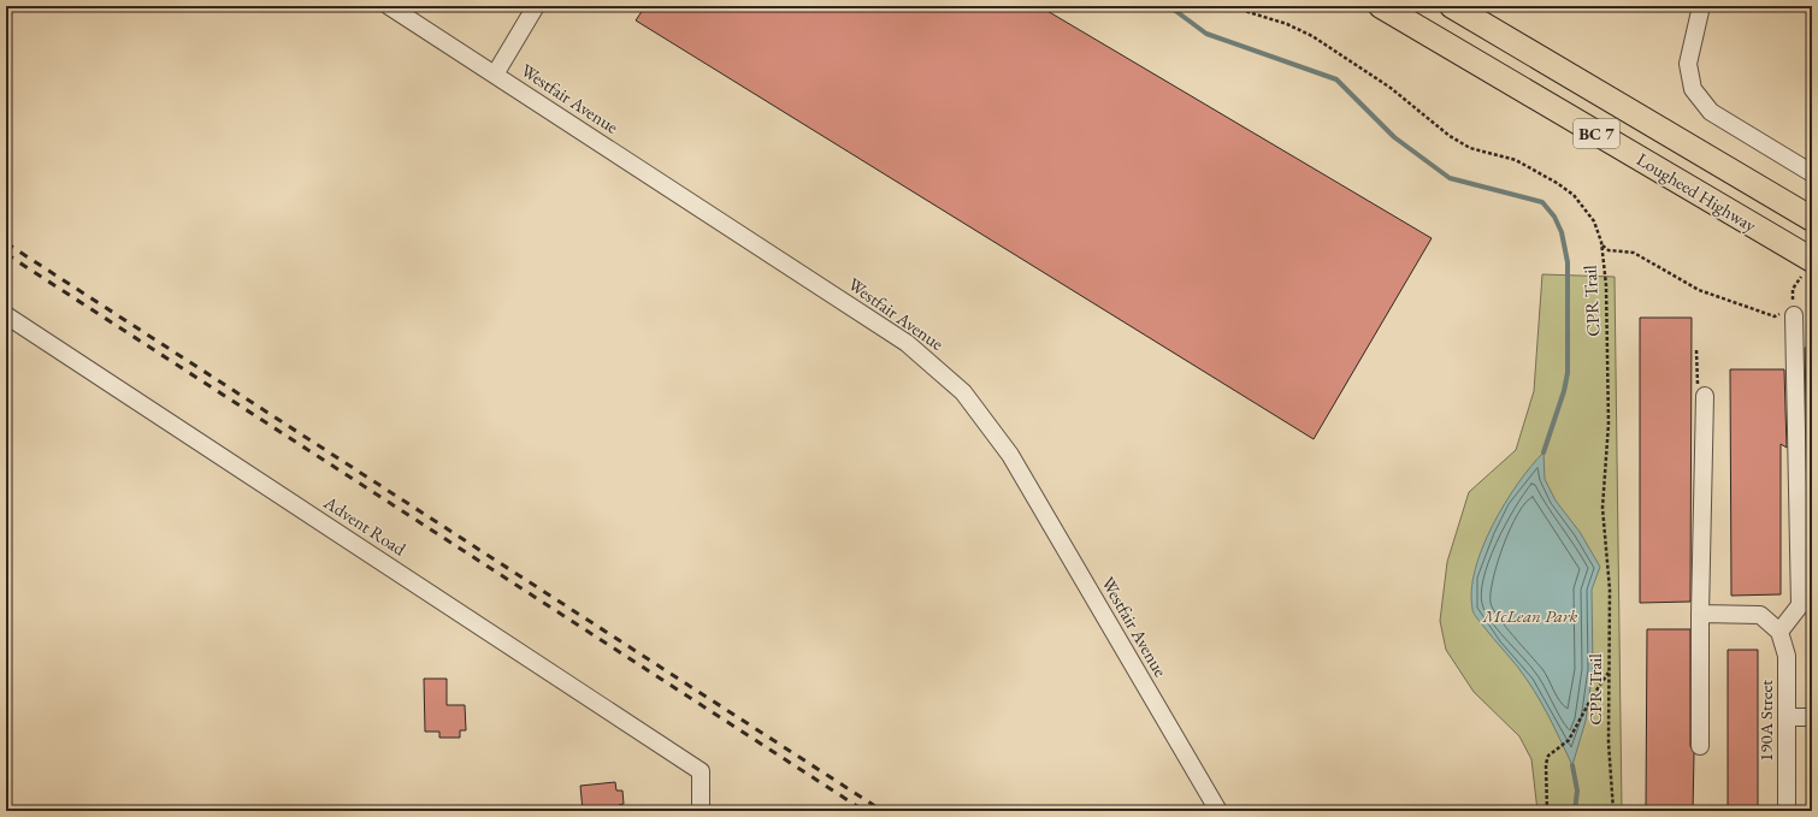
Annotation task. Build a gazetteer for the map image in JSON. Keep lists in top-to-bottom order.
{
  "streets": {
    "highway": ["BC 7", "Lougheed Highway"],
    "street": ["Westfair Avenue", "Advent Road", "190A Street"],
    "path": ["CPR Trail"]
  },
  "parks": ["McLean Park"]
}
